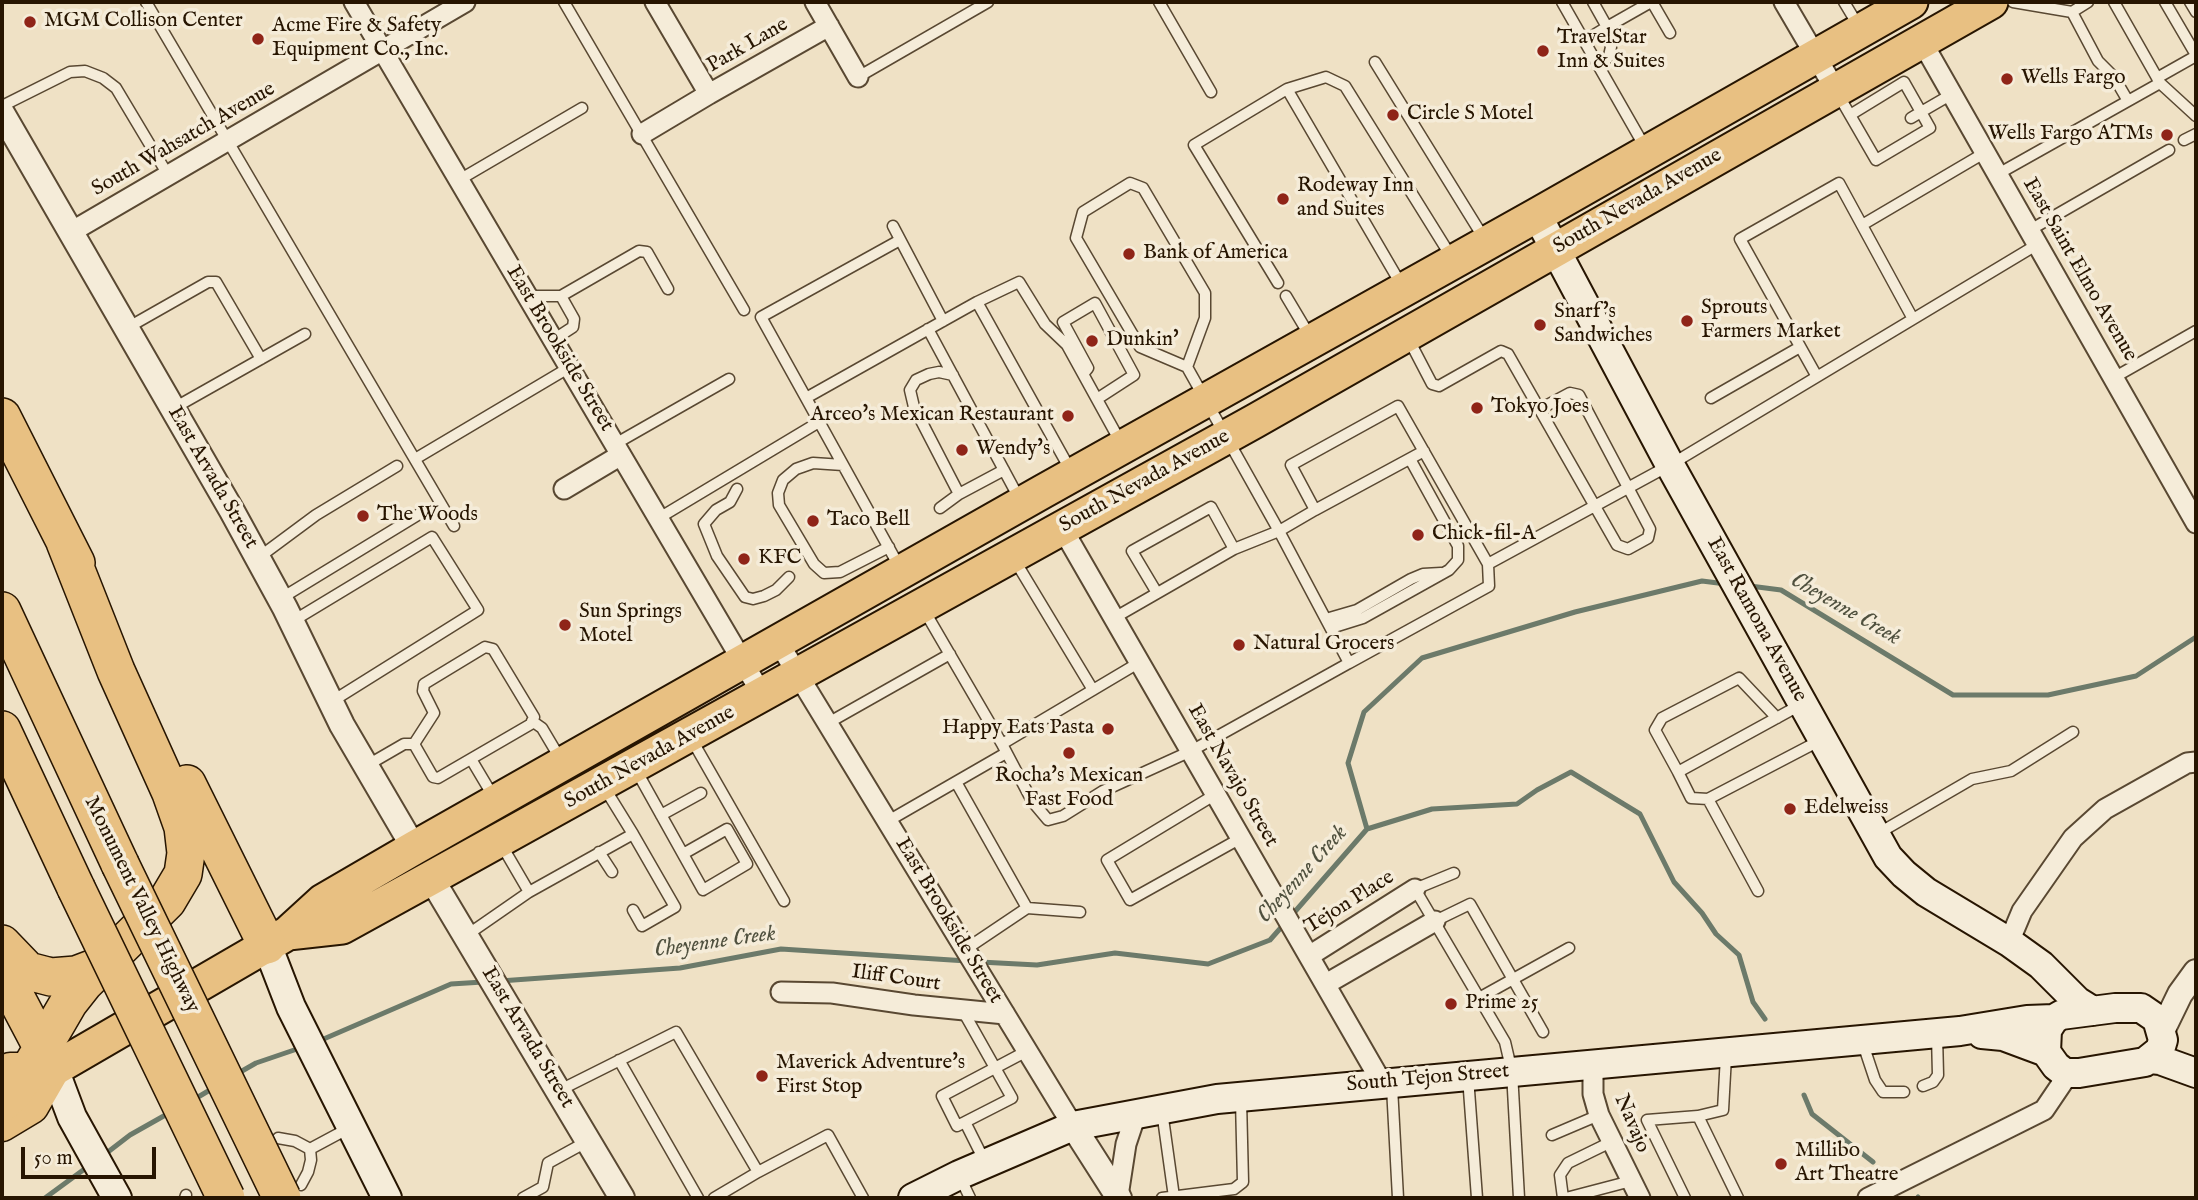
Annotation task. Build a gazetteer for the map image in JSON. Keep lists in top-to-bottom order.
{
  "streets": {
    "highway": ["South Nevada Avenue", "Monument Valley Highway"],
    "main road": ["East Ramona Avenue", "South Tejon Street"],
    "street": [
      "Park Lane",
      "South Wahsatch Avenue",
      "East Saint Elmo Avenue",
      "East Brookside Street",
      "East Arvada Street",
      "East Navajo Street",
      "Tejon Place",
      "Iliff Court",
      "Navajo"
    ]
  },
  "crossings": [
    ["South Wahsatch Avenue", "East Brookside Street"],
    ["South Wahsatch Avenue", "East Arvada Street"],
    ["South Nevada Avenue", "East Saint Elmo Avenue"],
    ["South Nevada Avenue", "East Brookside Street"],
    ["South Nevada Avenue", "East Arvada Street"],
    ["South Nevada Avenue", "East Ramona Avenue"],
    ["South Nevada Avenue", "East Navajo Street"],
    ["East Brookside Street", "Iliff Court"],
    ["East Brookside Street", "South Tejon Street"],
    ["East Navajo Street", "Tejon Place"],
    ["East Navajo Street", "South Tejon Street"],
    ["South Tejon Street", "Navajo"]
  ],
  "water": ["Cheyenne Creek"],
  "places": [
    "MGM Collison Center",
    "Acme Fire & Safety Equipment Co., Inc.",
    "TravelStar Inn & Suites",
    "Wells Fargo",
    "Circle S Motel",
    "Wells Fargo ATMs",
    "Rodeway Inn and Suites",
    "Bank of America",
    "Sprouts Farmers Market",
    "Snarf's Sandwiches",
    "Dunkin'",
    "Tokyo Joes",
    "Arceo's Mexican Restaurant",
    "Wendy's",
    "The Woods",
    "Taco Bell",
    "Chick-fil-A",
    "KFC",
    "Sun Springs Motel",
    "Natural Grocers",
    "Happy Eats Pasta",
    "Rocha's Mexican Fast Food",
    "Edelweiss",
    "Prime 25",
    "Maverick Adventure's First Stop",
    "Millibo Art Theatre"
  ],
  "scale_bar": "50 m"
}
